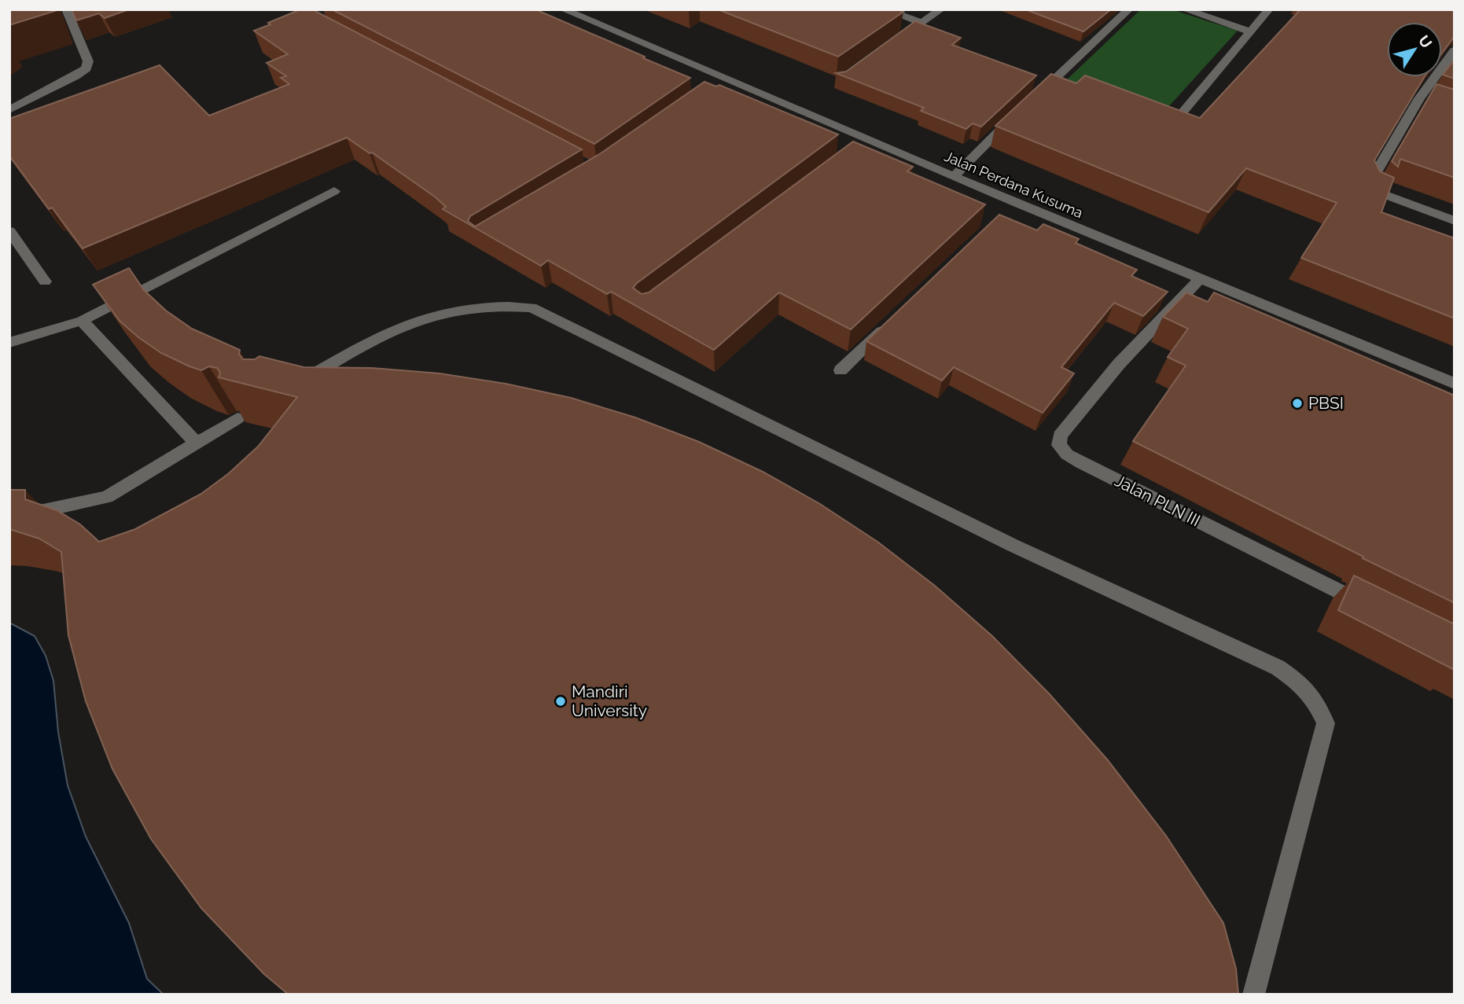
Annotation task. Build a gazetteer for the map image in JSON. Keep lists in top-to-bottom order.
{
  "streets": {
    "street": ["Jalan Perdana Kusuma", "Jalan PLN III"]
  },
  "crossings": [
    ["Jalan Perdana Kusuma", "Jalan PLN III"]
  ],
  "places": ["PBSI", "Mandiri University"],
  "north": "top right"
}
